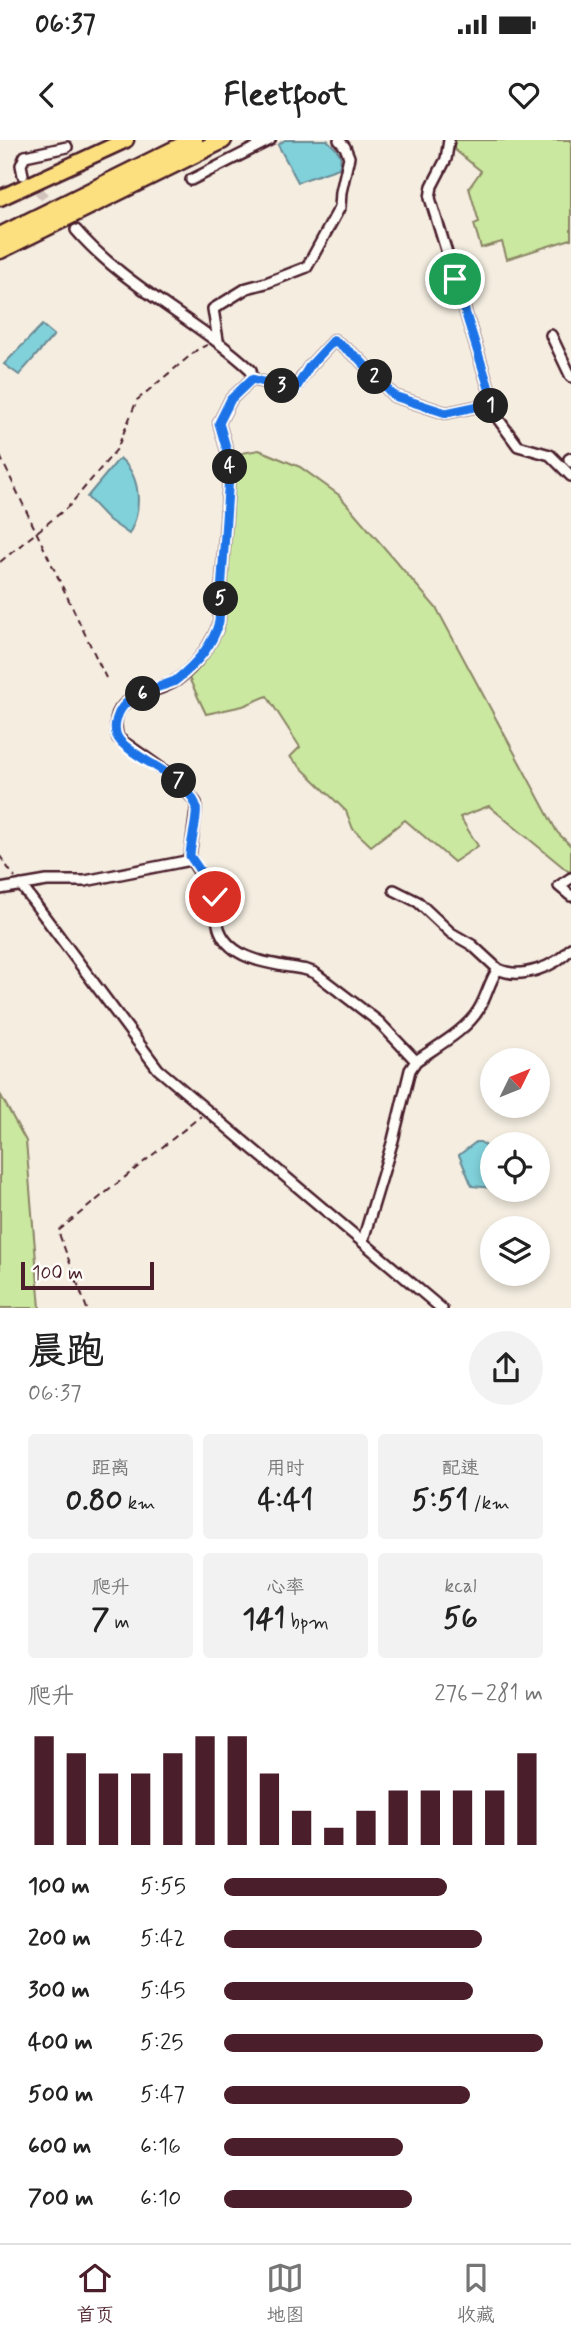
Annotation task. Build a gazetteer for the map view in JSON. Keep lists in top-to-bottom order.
{
  "scale_bar": "100 m",
  "north": "top right",
  "page": {
    "status": "06:37",
    "header": "Fleetfoot",
    "pins": [
      "2",
      "3",
      "1",
      "4",
      "5",
      "6",
      "7"
    ],
    "scale": "100 m",
    "heading": ["晨跑", "06:37"],
    "stats": [
      ["距离", "0.80 km"],
      ["用时", "4:41"],
      ["配速", "5:51 /km"],
      ["爬升", "7 m"],
      ["心率", "141 bpm"],
      ["kcal", "56"]
    ],
    "chart": ["爬升", "276–281 m"],
    "list": [
      {
        "name": "100 m",
        "note": "5:55"
      },
      {
        "name": "200 m",
        "note": "5:42"
      },
      {
        "name": "300 m",
        "note": "5:45"
      },
      {
        "name": "400 m",
        "note": "5:25"
      },
      {
        "name": "500 m",
        "note": "5:47"
      },
      {
        "name": "600 m",
        "note": "6:16"
      },
      {
        "name": "700 m",
        "note": "6:10"
      }
    ],
    "tabs": ["首页", "地图", "收藏"]
  }
}
